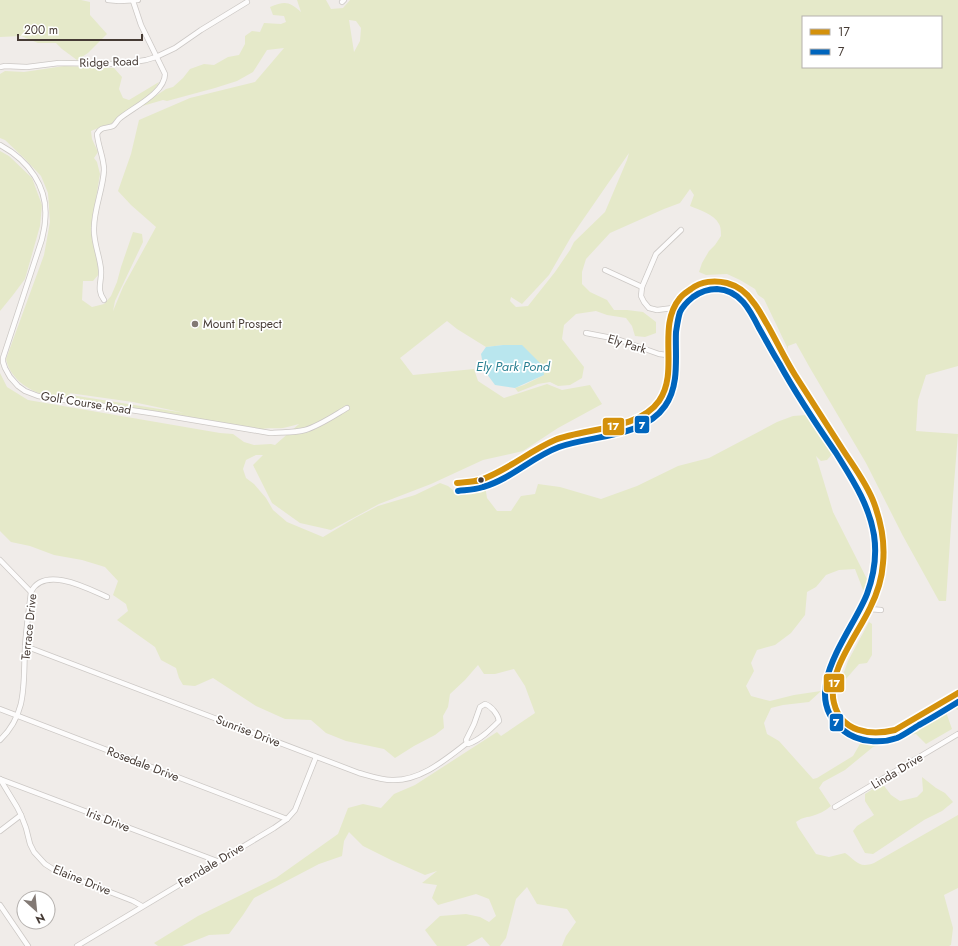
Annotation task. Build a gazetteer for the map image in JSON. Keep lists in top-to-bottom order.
{
  "streets": {
    "street": [
      "Ridge Road",
      "Ely Park",
      "Golf Course Road",
      "Terrace Drive",
      "Sunrise Drive",
      "Rosedale Drive",
      "Linda Drive",
      "Iris Drive",
      "Ferndale Drive",
      "Elaine Drive"
    ]
  },
  "crossings": [
    ["Terrace Drive", "Sunrise Drive"],
    ["Terrace Drive", "Rosedale Drive"],
    ["Sunrise Drive", "Ferndale Drive"],
    ["Rosedale Drive", "Ferndale Drive"],
    ["Iris Drive", "Ferndale Drive"],
    ["Iris Drive", "Elaine Drive"],
    ["Ferndale Drive", "Elaine Drive"]
  ],
  "water": ["Ely Park Pond"],
  "places": ["Mount Prospect"],
  "lines": ["transit line 17", "transit line 7"],
  "legend": ["17", "7"],
  "scale_bar": "200 m",
  "north": "bottom right"
}
